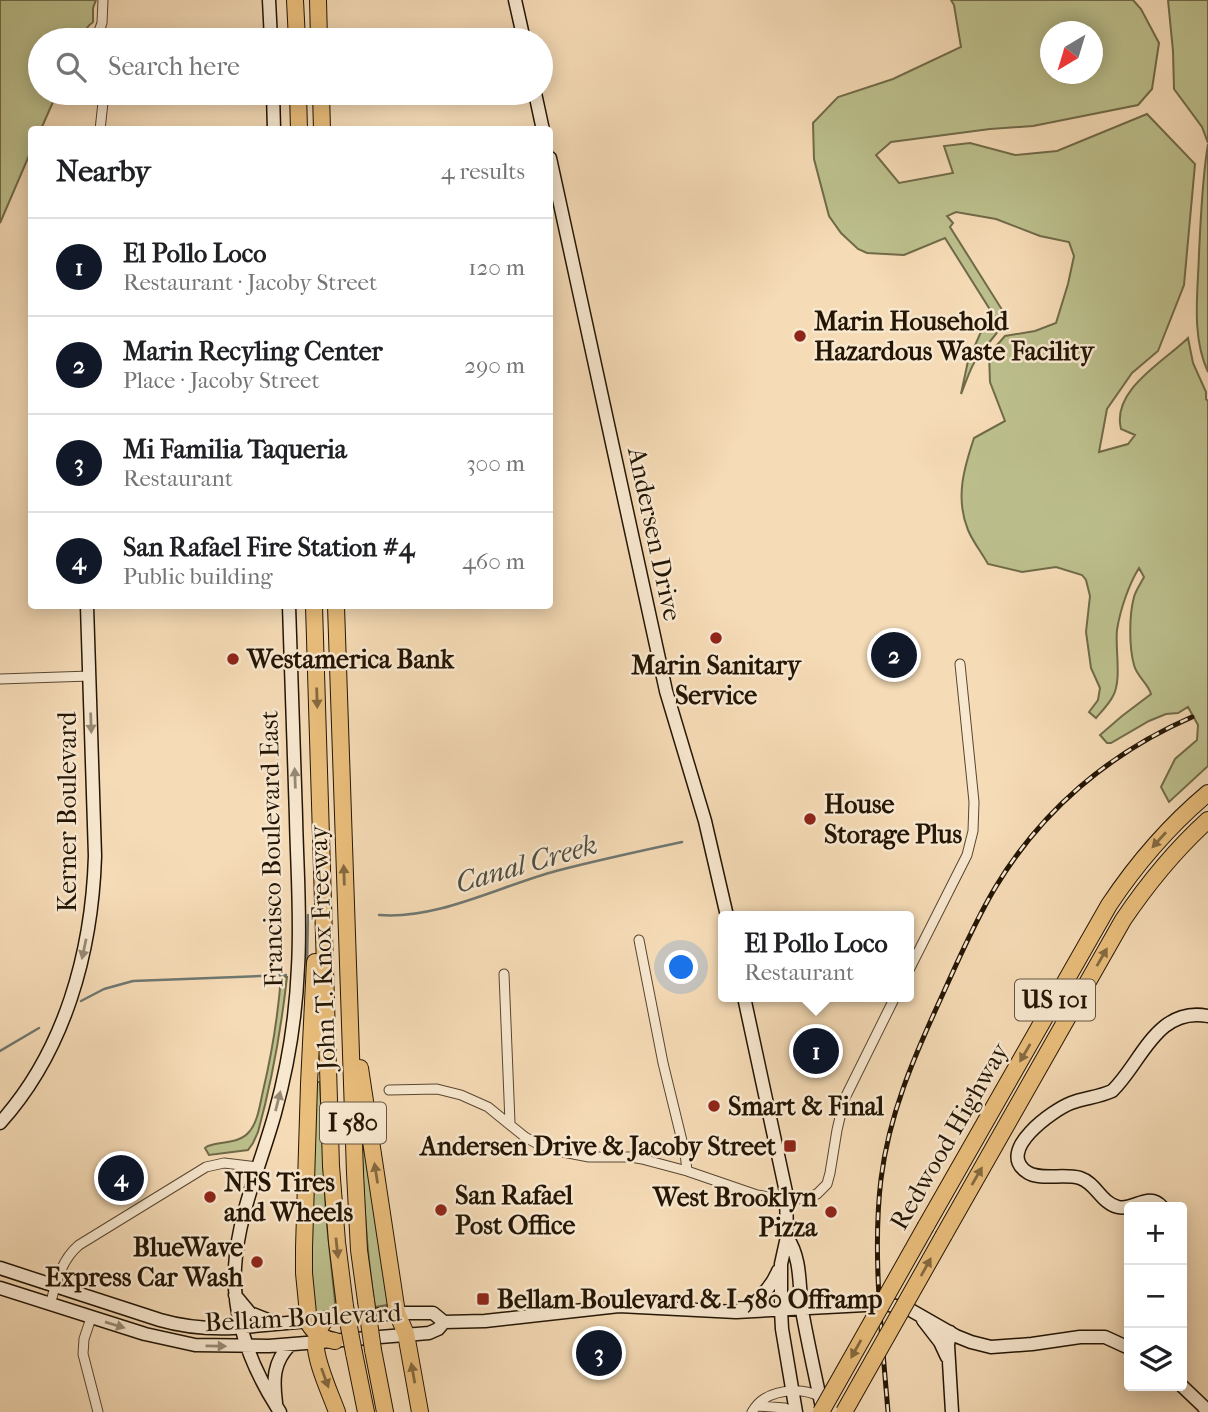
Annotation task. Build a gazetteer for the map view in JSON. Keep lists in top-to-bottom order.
{
  "streets": {
    "highway": [
      "John T. Knox Freeway",
      "US 101",
      "I 580",
      "Redwood Highway"
    ],
    "main road": [
      "Andersen Drive",
      "Kerner Boulevard",
      "Francisco Boulevard East",
      "Bellam Boulevard"
    ]
  },
  "crossings": [
    ["Francisco Boulevard East", "Bellam Boulevard"]
  ],
  "one_way": ["Kerner Boulevard", "Francisco Boulevard East"],
  "water": ["Canal Creek"],
  "places": {
    "other": [
      "Marin Household Hazardous Waste Facility",
      "Marin Sanitary Service",
      "Westamerica Bank",
      "House Storage Plus",
      "Smart & Final",
      "NFS Tires and Wheels",
      "San Rafael Post Office",
      "West Brooklyn Pizza",
      "BlueWave Express Car Wash"
    ],
    "transit": ["Andersen Drive & Jacoby Street", "Bellam Boulevard & I-580 Offramp"]
  },
  "north": "bottom left",
  "page": {
    "search": "Search here",
    "heading": ["Nearby", "4 results"],
    "list": [
      {
        "mark": "1",
        "name": "El Pollo Loco",
        "note": "Restaurant · Jacoby Street",
        "value": "120 m"
      },
      {
        "mark": "2",
        "name": "Marin Recyling Center",
        "note": "Place · Jacoby Street",
        "value": "290 m"
      },
      {
        "mark": "3",
        "name": "Mi Familia Taqueria",
        "note": "Restaurant",
        "value": "300 m"
      },
      {
        "mark": "4",
        "name": "San Rafael Fire Station #4",
        "note": "Public building",
        "value": "460 m"
      }
    ],
    "pins": [
      "2",
      "1",
      "4",
      "3"
    ],
    "popup": ["El Pollo Loco", "Restaurant"],
    "map_buttons": ["+", "−"]
  }
}
